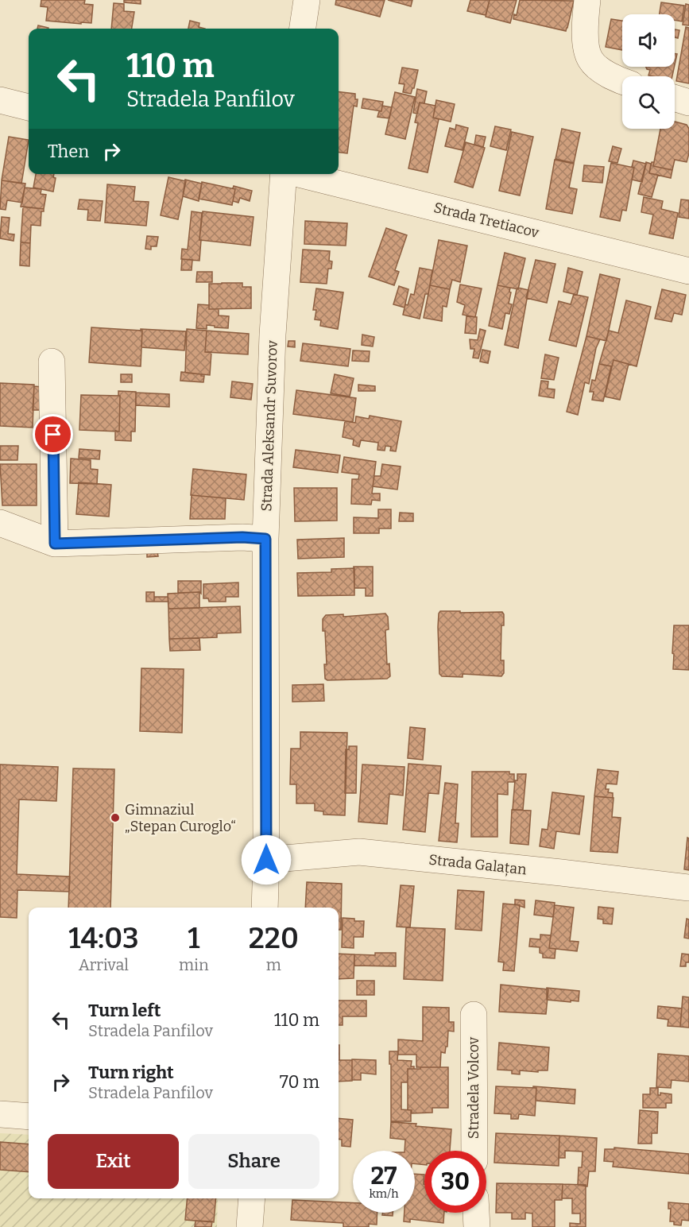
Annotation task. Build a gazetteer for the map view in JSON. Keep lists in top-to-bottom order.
{
  "streets": {
    "street": [
      "Strada Tretiacov",
      "Strada Aleksandr Suvorov",
      "Strada Galațan",
      "Stradela Volcov"
    ]
  },
  "crossings": [
    ["Strada Aleksandr Suvorov", "Strada Galațan"]
  ],
  "places": ["Gimnaziul „Stepan Curoglo“"],
  "page": {
    "turn": ["110 m", "Stradela Panfilov"],
    "then": "Then",
    "eta": [
      "14:03",
      "Arrival",
      "1",
      "min",
      "220",
      "m"
    ],
    "list": [
      {
        "name": "Turn left",
        "note": "Stradela Panfilov",
        "value": "110 m"
      },
      {
        "name": "Turn right",
        "note": "Stradela Panfilov",
        "value": "70 m"
      }
    ],
    "buttons": ["Exit", "Share"],
    "speed": "27 km/h",
    "limit": "30"
  }
}
